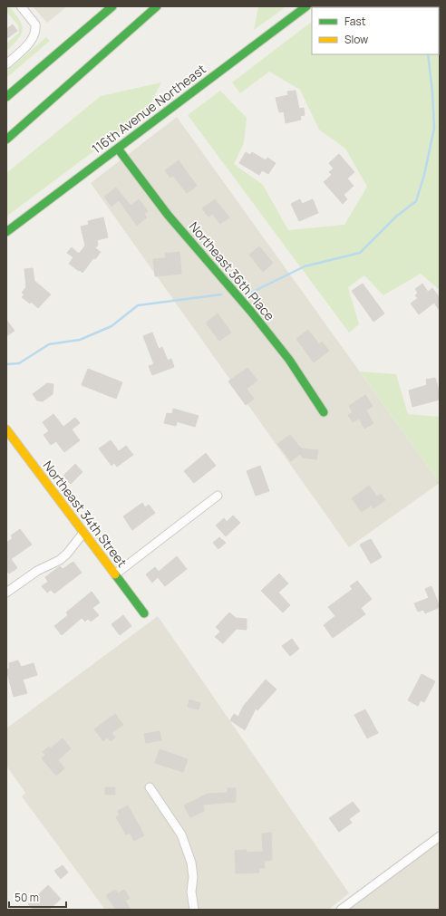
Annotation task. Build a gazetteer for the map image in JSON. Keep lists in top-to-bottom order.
{
  "streets": {
    "main road": ["116th Avenue Northeast", "Northeast 36th Place", "Northeast 34th Street"]
  },
  "crossings": [
    ["116th Avenue Northeast", "Northeast 36th Place"]
  ],
  "legend": ["Fast", "Slow"],
  "scale_bar": "50 m"
}
